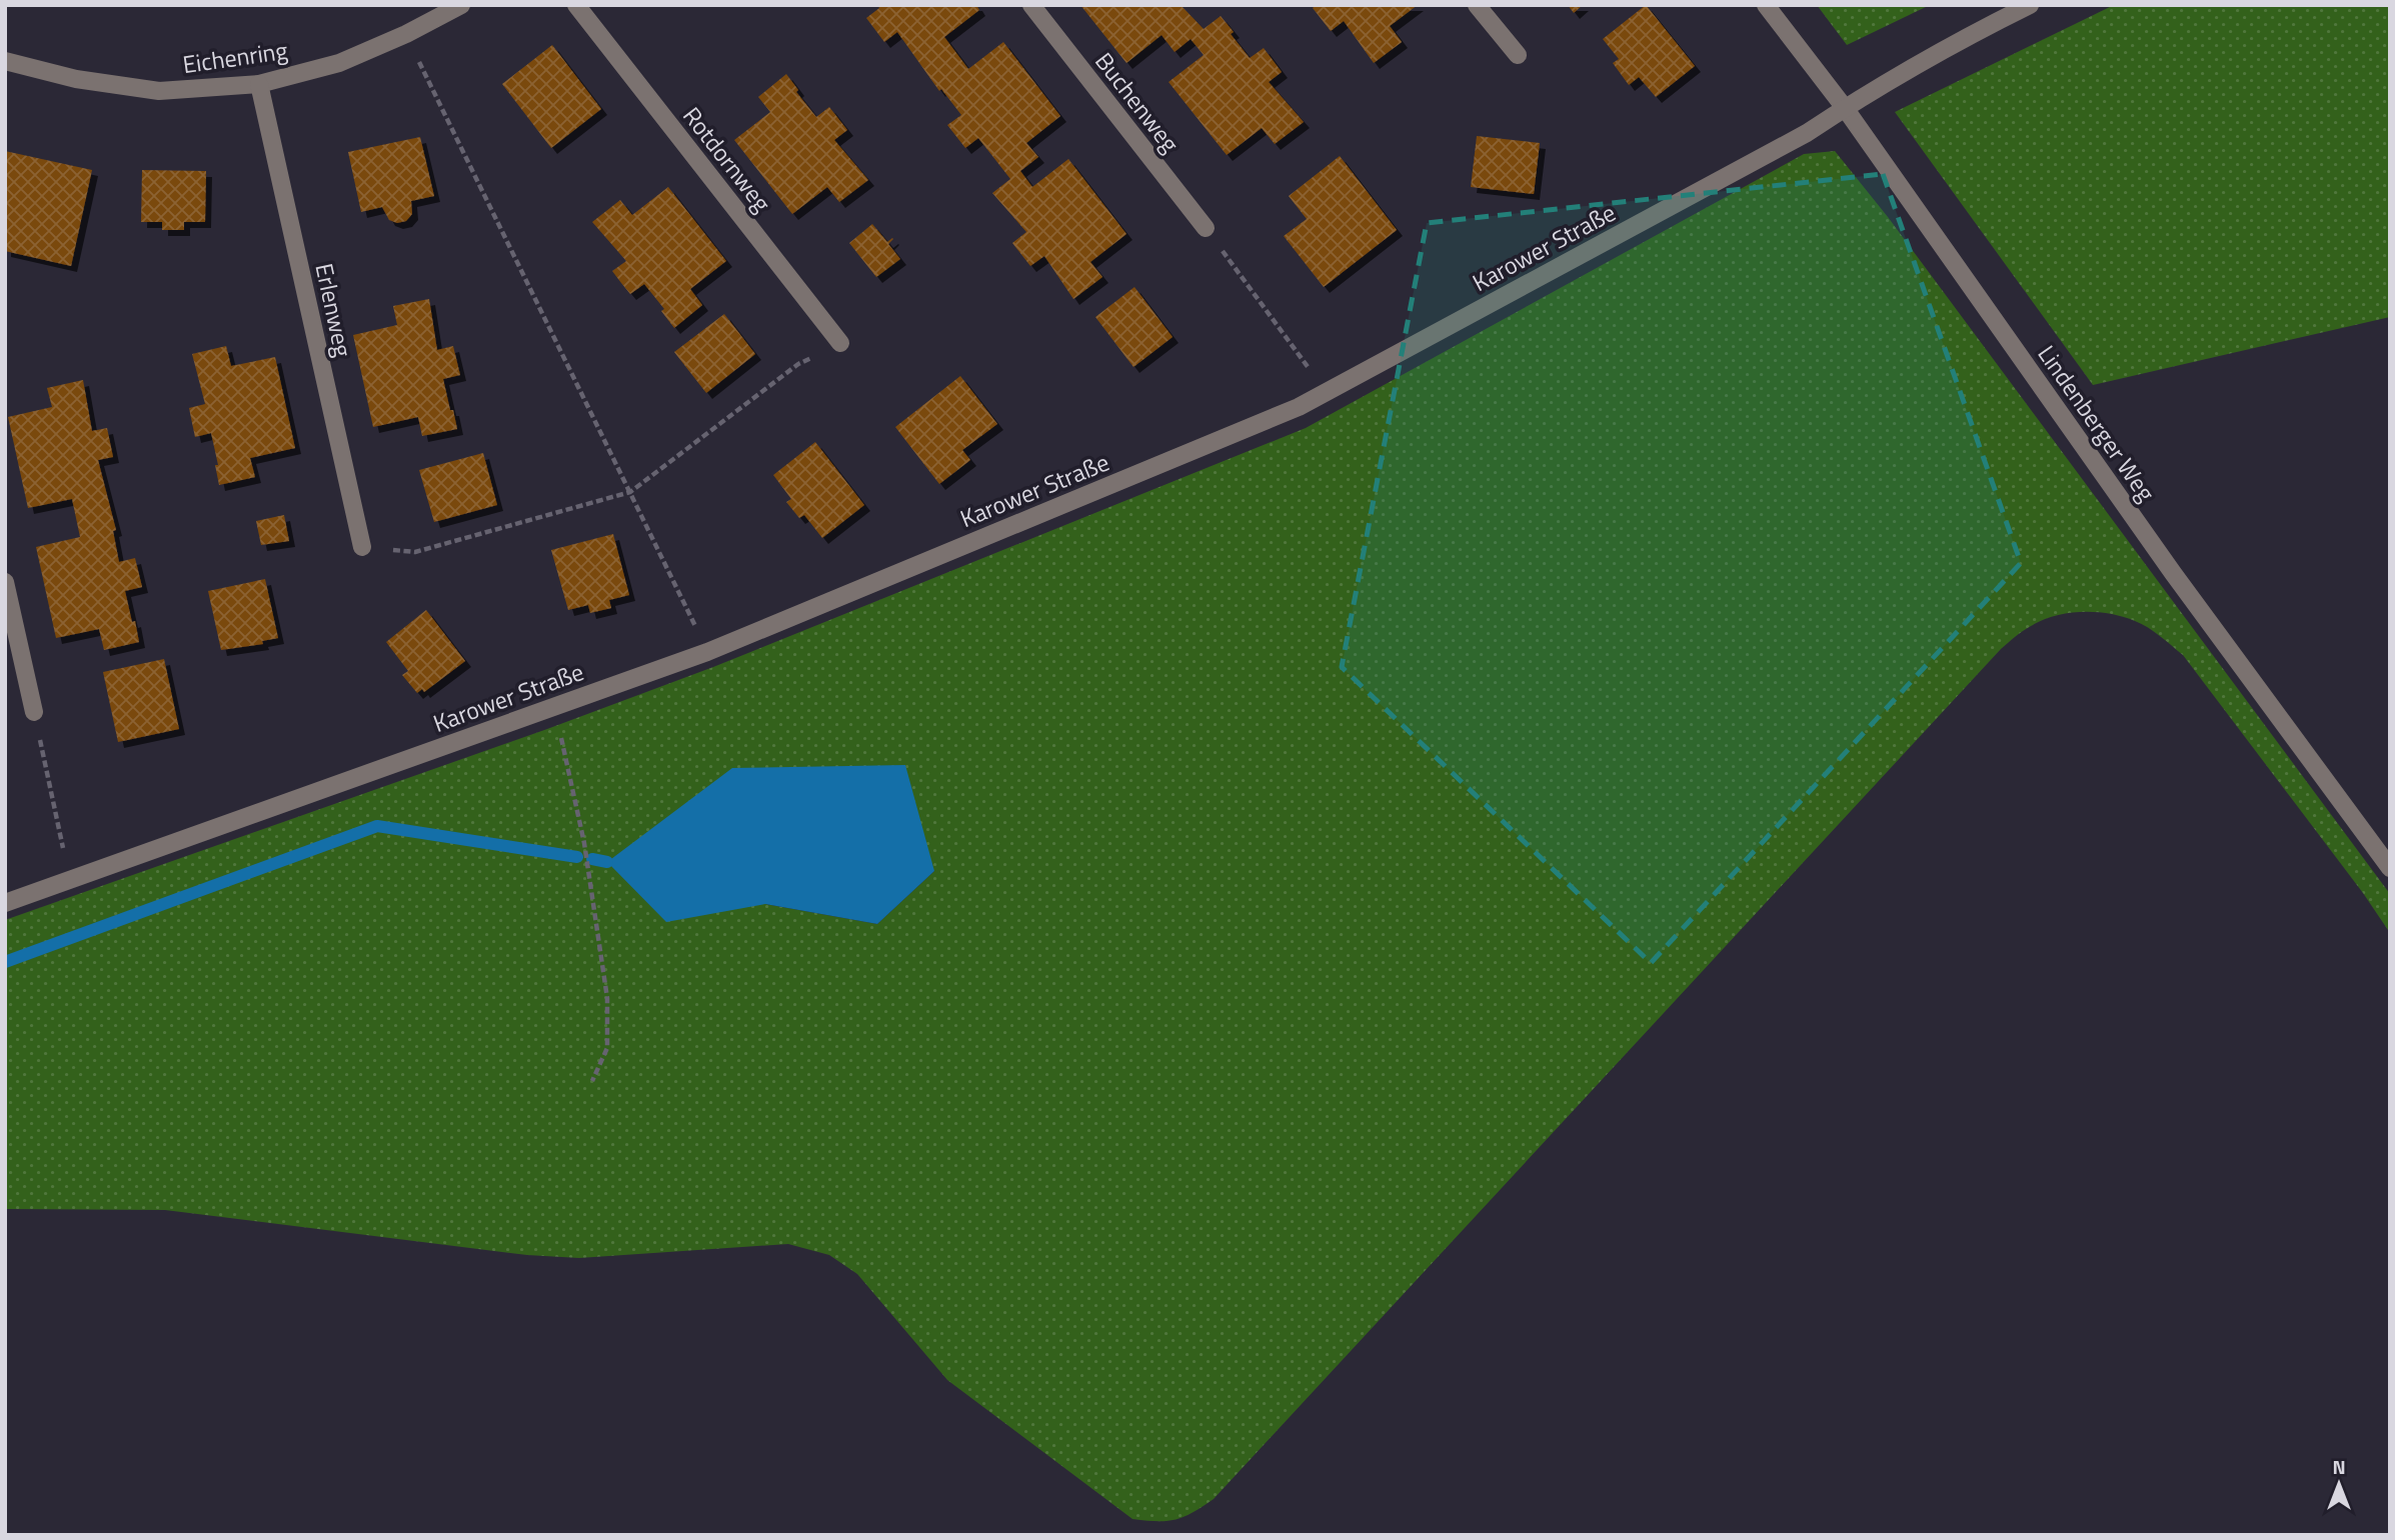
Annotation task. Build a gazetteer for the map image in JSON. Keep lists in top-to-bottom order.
{
  "streets": {
    "street": [
      "Eichenring",
      "Buchenweg",
      "Rotdornweg",
      "Karower Straße",
      "Erlenweg",
      "Lindenberger Weg"
    ]
  },
  "crossings": [
    ["Eichenring", "Erlenweg"],
    ["Karower Straße", "Lindenberger Weg"]
  ],
  "north": "top"
}
